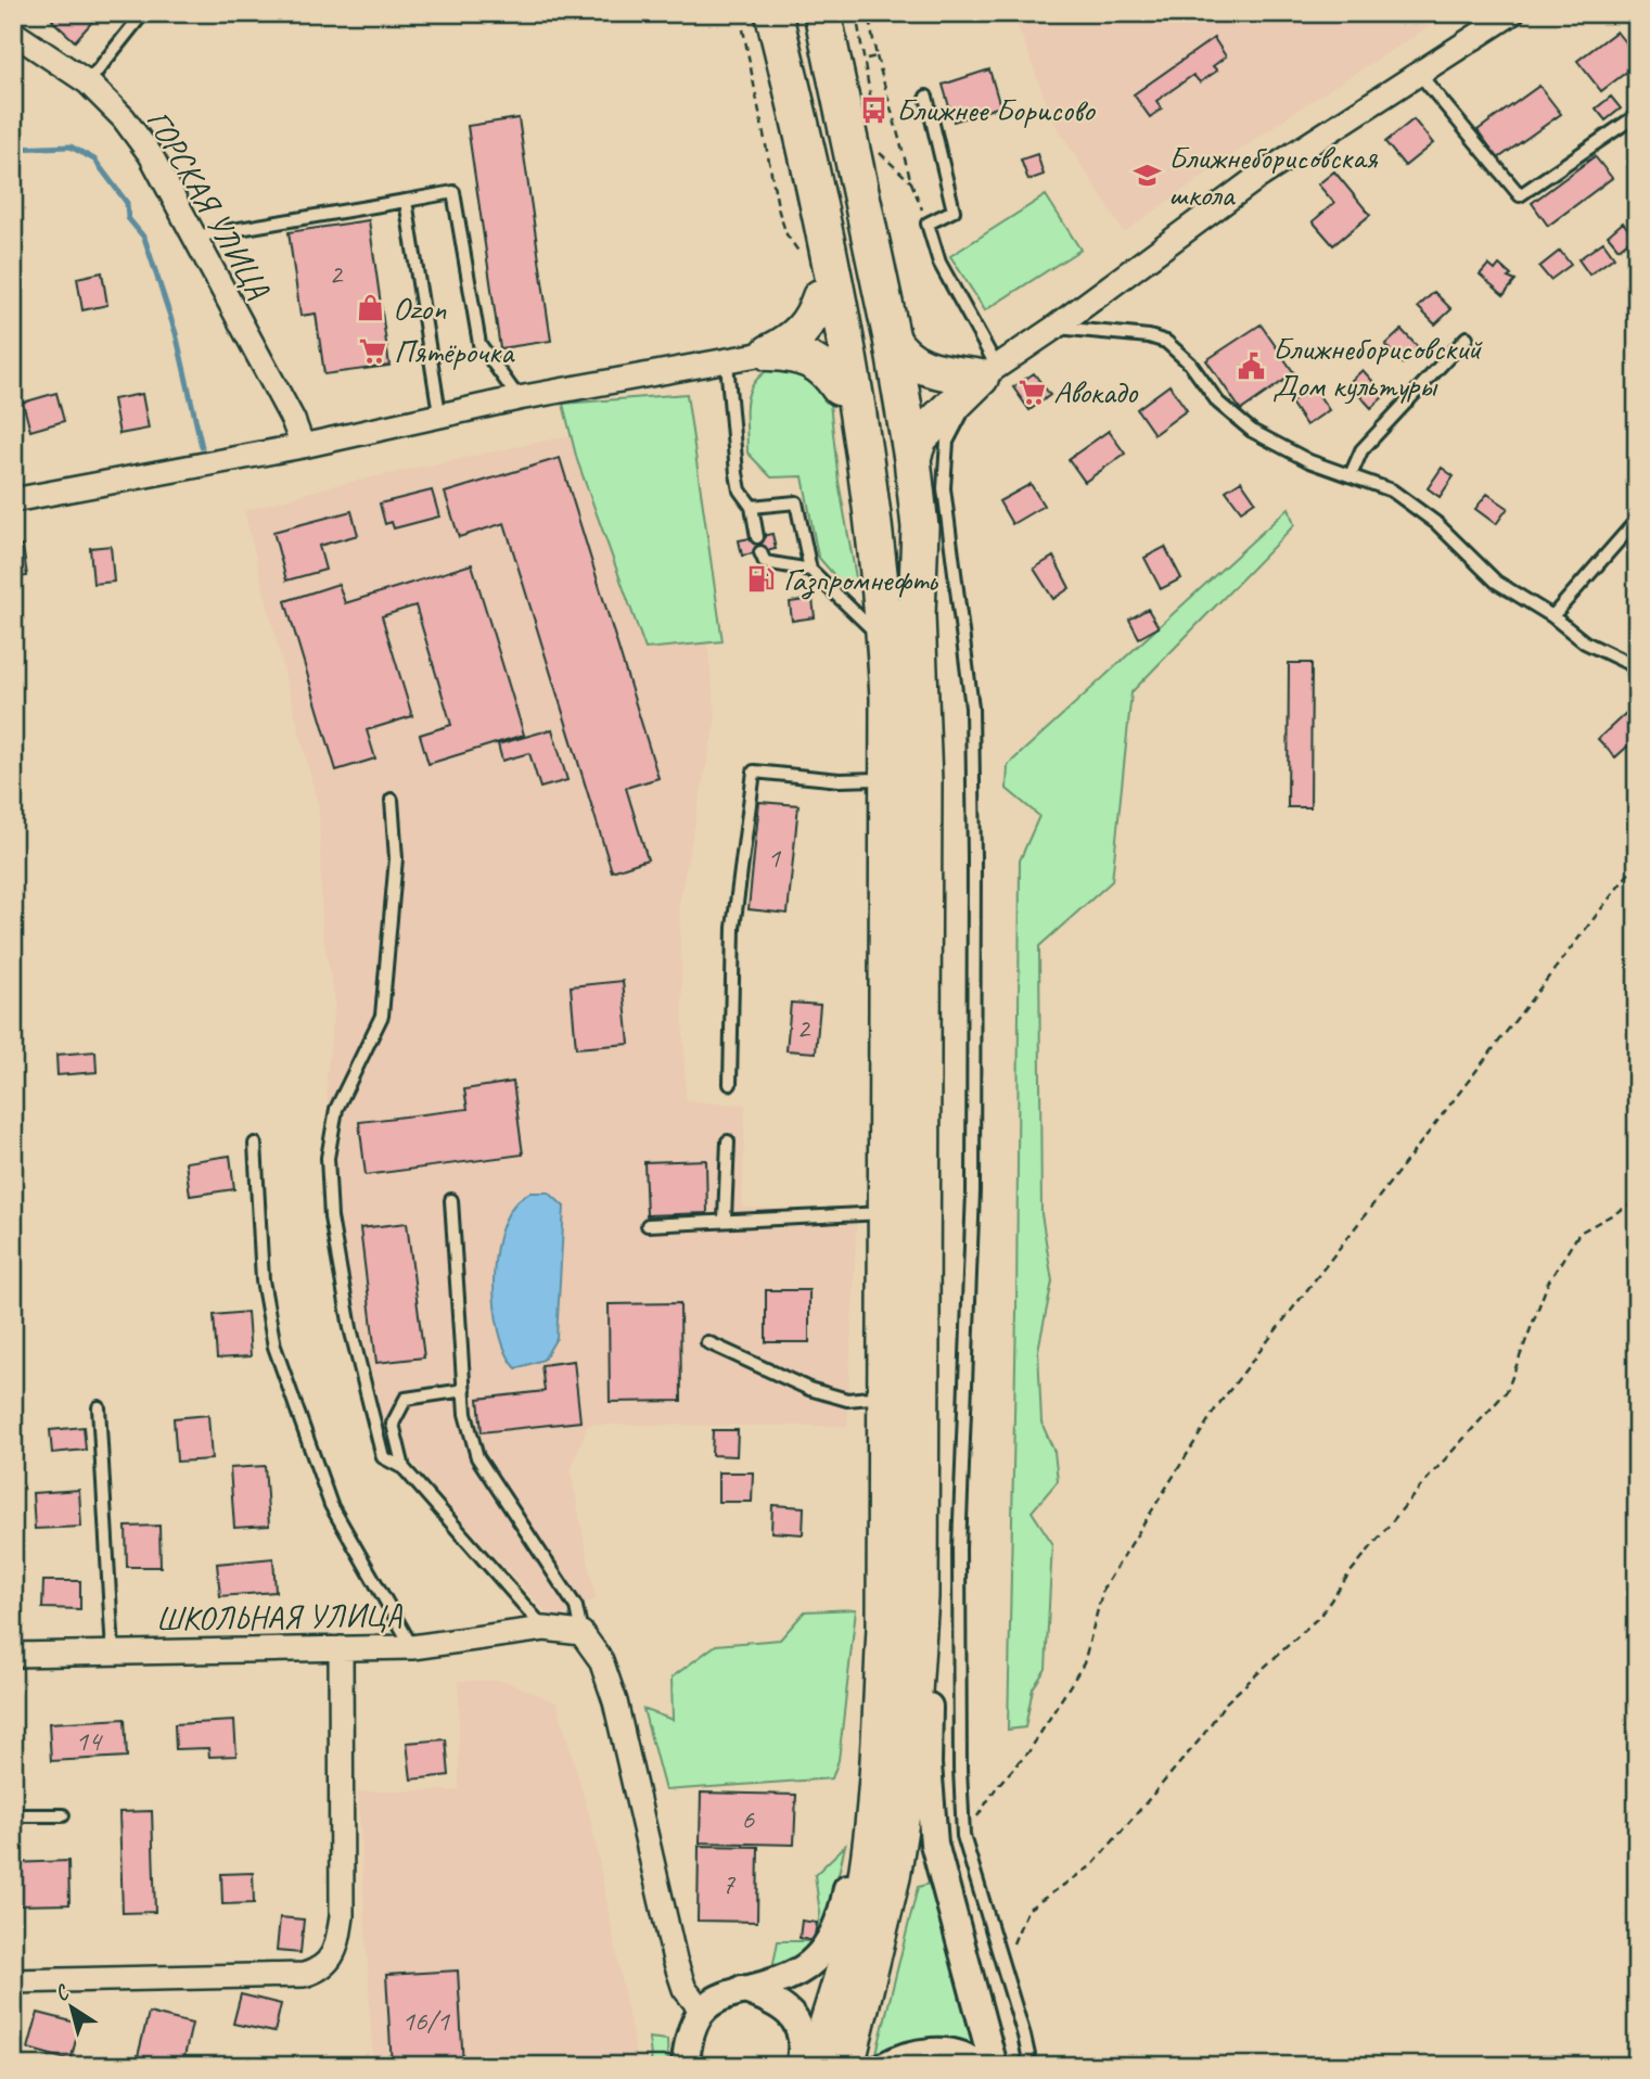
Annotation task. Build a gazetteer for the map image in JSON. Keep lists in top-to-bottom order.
{
  "streets": {
    "street": ["ГОРСКАЯ УЛИЦА", "ШКОЛЬНАЯ УЛИЦА"]
  },
  "places": {
    "bus stop": ["Ближнее Борисово"],
    "school or university": ["Ближнеборисовская школа"],
    "shop": ["Ozon"],
    "supermarket": ["Пятёрочка", "Авокадо"],
    "public building": ["Ближнеборисовский Дом культуры"],
    "fuel station": ["Газпромнефть"]
  },
  "house_numbers": [
    "2",
    "1",
    "2",
    "14",
    "6",
    "7",
    "16/1"
  ],
  "north": "top left"
}
